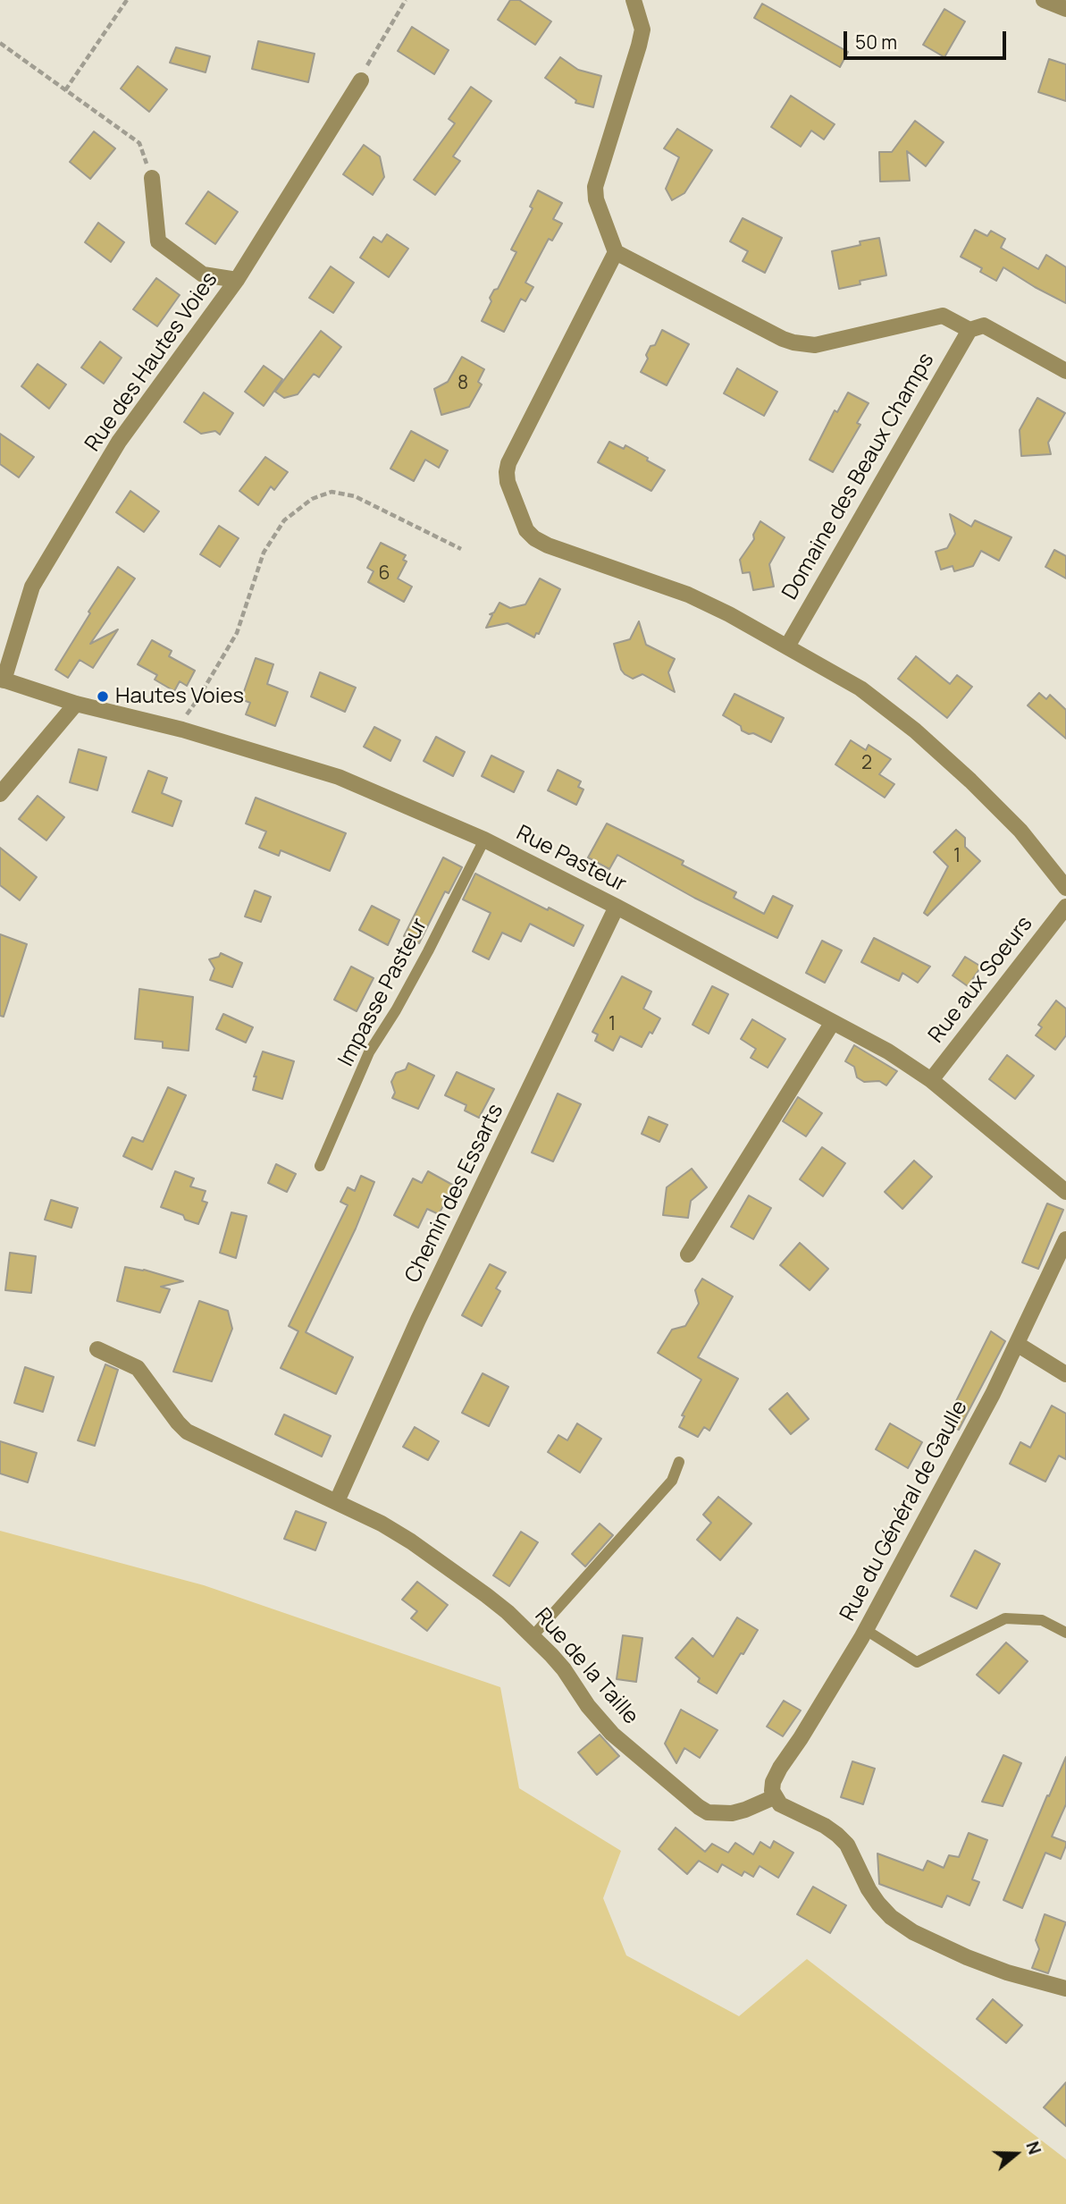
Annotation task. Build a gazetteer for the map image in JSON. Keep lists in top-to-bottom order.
{
  "streets": {
    "street": [
      "Rue des Hautes Voies",
      "Domaine des Beaux Champs",
      "Rue Pasteur",
      "Rue aux Soeurs",
      "Chemin des Essarts",
      "Rue du Général de Gaulle",
      "Rue de la Taille"
    ],
    "lane": ["Impasse Pasteur"]
  },
  "crossings": [
    ["Rue des Hautes Voies", "Rue Pasteur"],
    ["Rue Pasteur", "Rue aux Soeurs"],
    ["Rue Pasteur", "Impasse Pasteur"],
    ["Rue Pasteur", "Chemin des Essarts"],
    ["Chemin des Essarts", "Rue de la Taille"],
    ["Rue du Général de Gaulle", "Rue de la Taille"]
  ],
  "places": ["Hautes Voies"],
  "house_numbers": [
    "8",
    "6",
    "2",
    "1",
    "1"
  ],
  "scale_bar": "50 m",
  "north": "right"
}
